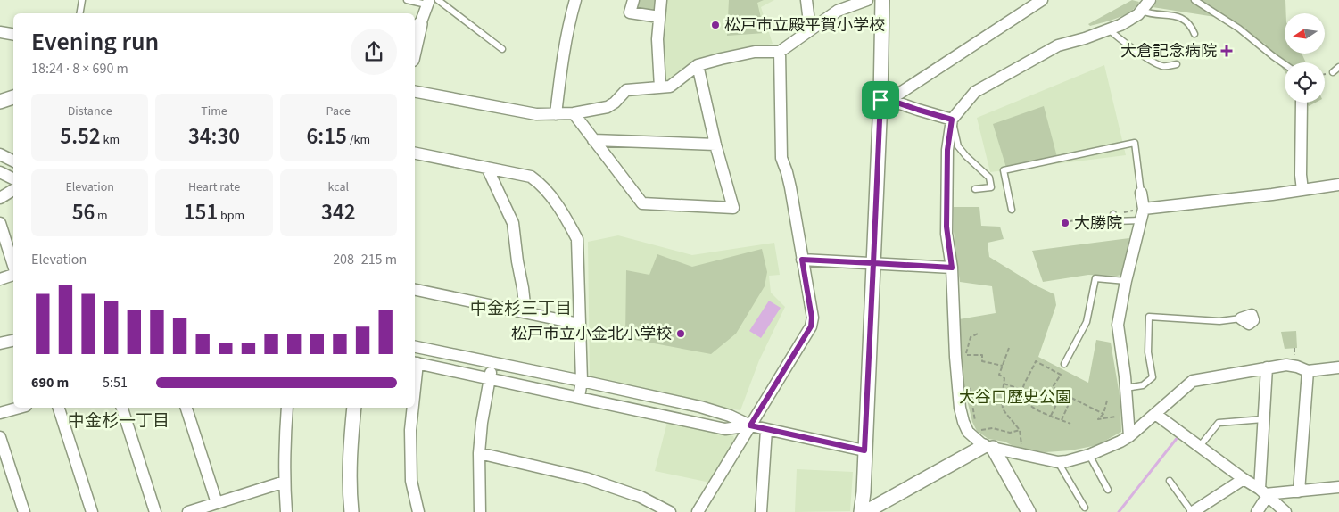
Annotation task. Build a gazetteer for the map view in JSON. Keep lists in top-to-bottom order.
{
  "districts": ["中金杉三丁目", "中金杉一丁目"],
  "parks": ["大谷口歴史公園"],
  "places": {
    "other": ["松戸市立殿平賀小学校", "大勝院", "松戸市立小金北小学校"],
    "health": ["大倉記念病院"]
  },
  "north": "left",
  "page": {
    "heading": ["Evening run", "18:24 · 8 × 690 m"],
    "stats": [
      ["Distance", "5.52 km"],
      ["Time", "34:30"],
      ["Pace", "6:15 /km"],
      ["Elevation", "56 m"],
      ["Heart rate", "151 bpm"],
      ["kcal", "342"]
    ],
    "chart": ["Elevation", "208–215 m"],
    "list": [
      {
        "name": "690 m",
        "note": "5:51"
      }
    ]
  }
}
